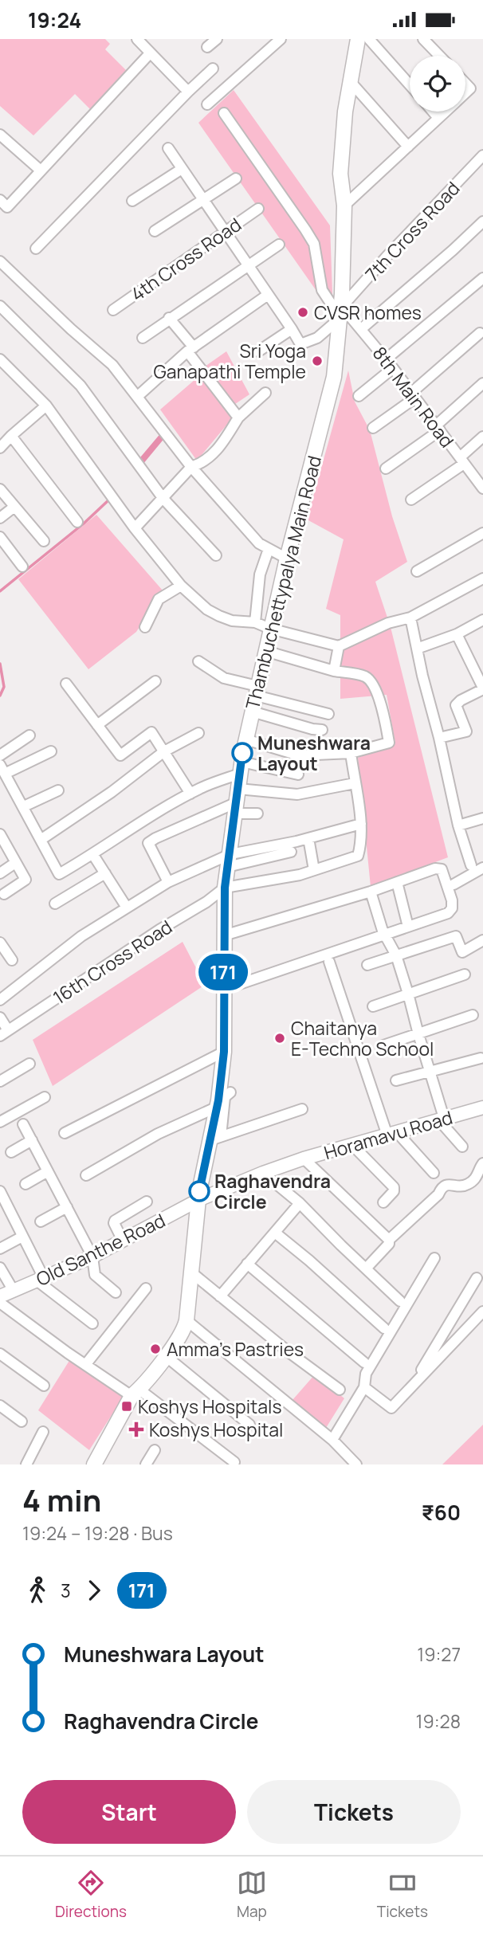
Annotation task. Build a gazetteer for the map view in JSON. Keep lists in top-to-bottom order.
{
  "streets": {
    "main road": ["Thambuchettypalya Main Road"],
    "street": [
      "7th Cross Road",
      "4th Cross Road",
      "8th Main Road",
      "16th Cross Road",
      "Horamavu Road",
      "Old Santhe Road"
    ]
  },
  "crossings": [
    ["7th Cross Road", "8th Main Road"],
    ["7th Cross Road", "Thambuchettypalya Main Road"],
    ["8th Main Road", "Thambuchettypalya Main Road"],
    ["Thambuchettypalya Main Road", "16th Cross Road"],
    ["Thambuchettypalya Main Road", "Horamavu Road"],
    ["Thambuchettypalya Main Road", "Old Santhe Road"],
    ["Horamavu Road", "Old Santhe Road"]
  ],
  "places": {
    "other": [
      "CVSR homes",
      "Sri Yoga Ganapathi Temple",
      "Muneshwara Layout",
      "Chaitanya E-Techno School",
      "Raghavendra Circle",
      "Amma's Pastries"
    ],
    "transit": ["Koshys Hospitals"],
    "health": ["Koshys Hospital"]
  },
  "lines": ["bus line 171"],
  "page": {
    "status": "19:24",
    "on_map": "171",
    "heading": ["4 min", "19:24 – 19:28 · Bus", "₹60"],
    "legs": ["3", "171"],
    "list": [
      {
        "name": "Muneshwara Layout",
        "value": "19:27"
      },
      {
        "name": "Raghavendra Circle",
        "value": "19:28"
      }
    ],
    "buttons": ["Start", "Tickets"],
    "tabs": ["Directions", "Map", "Tickets"]
  }
}
